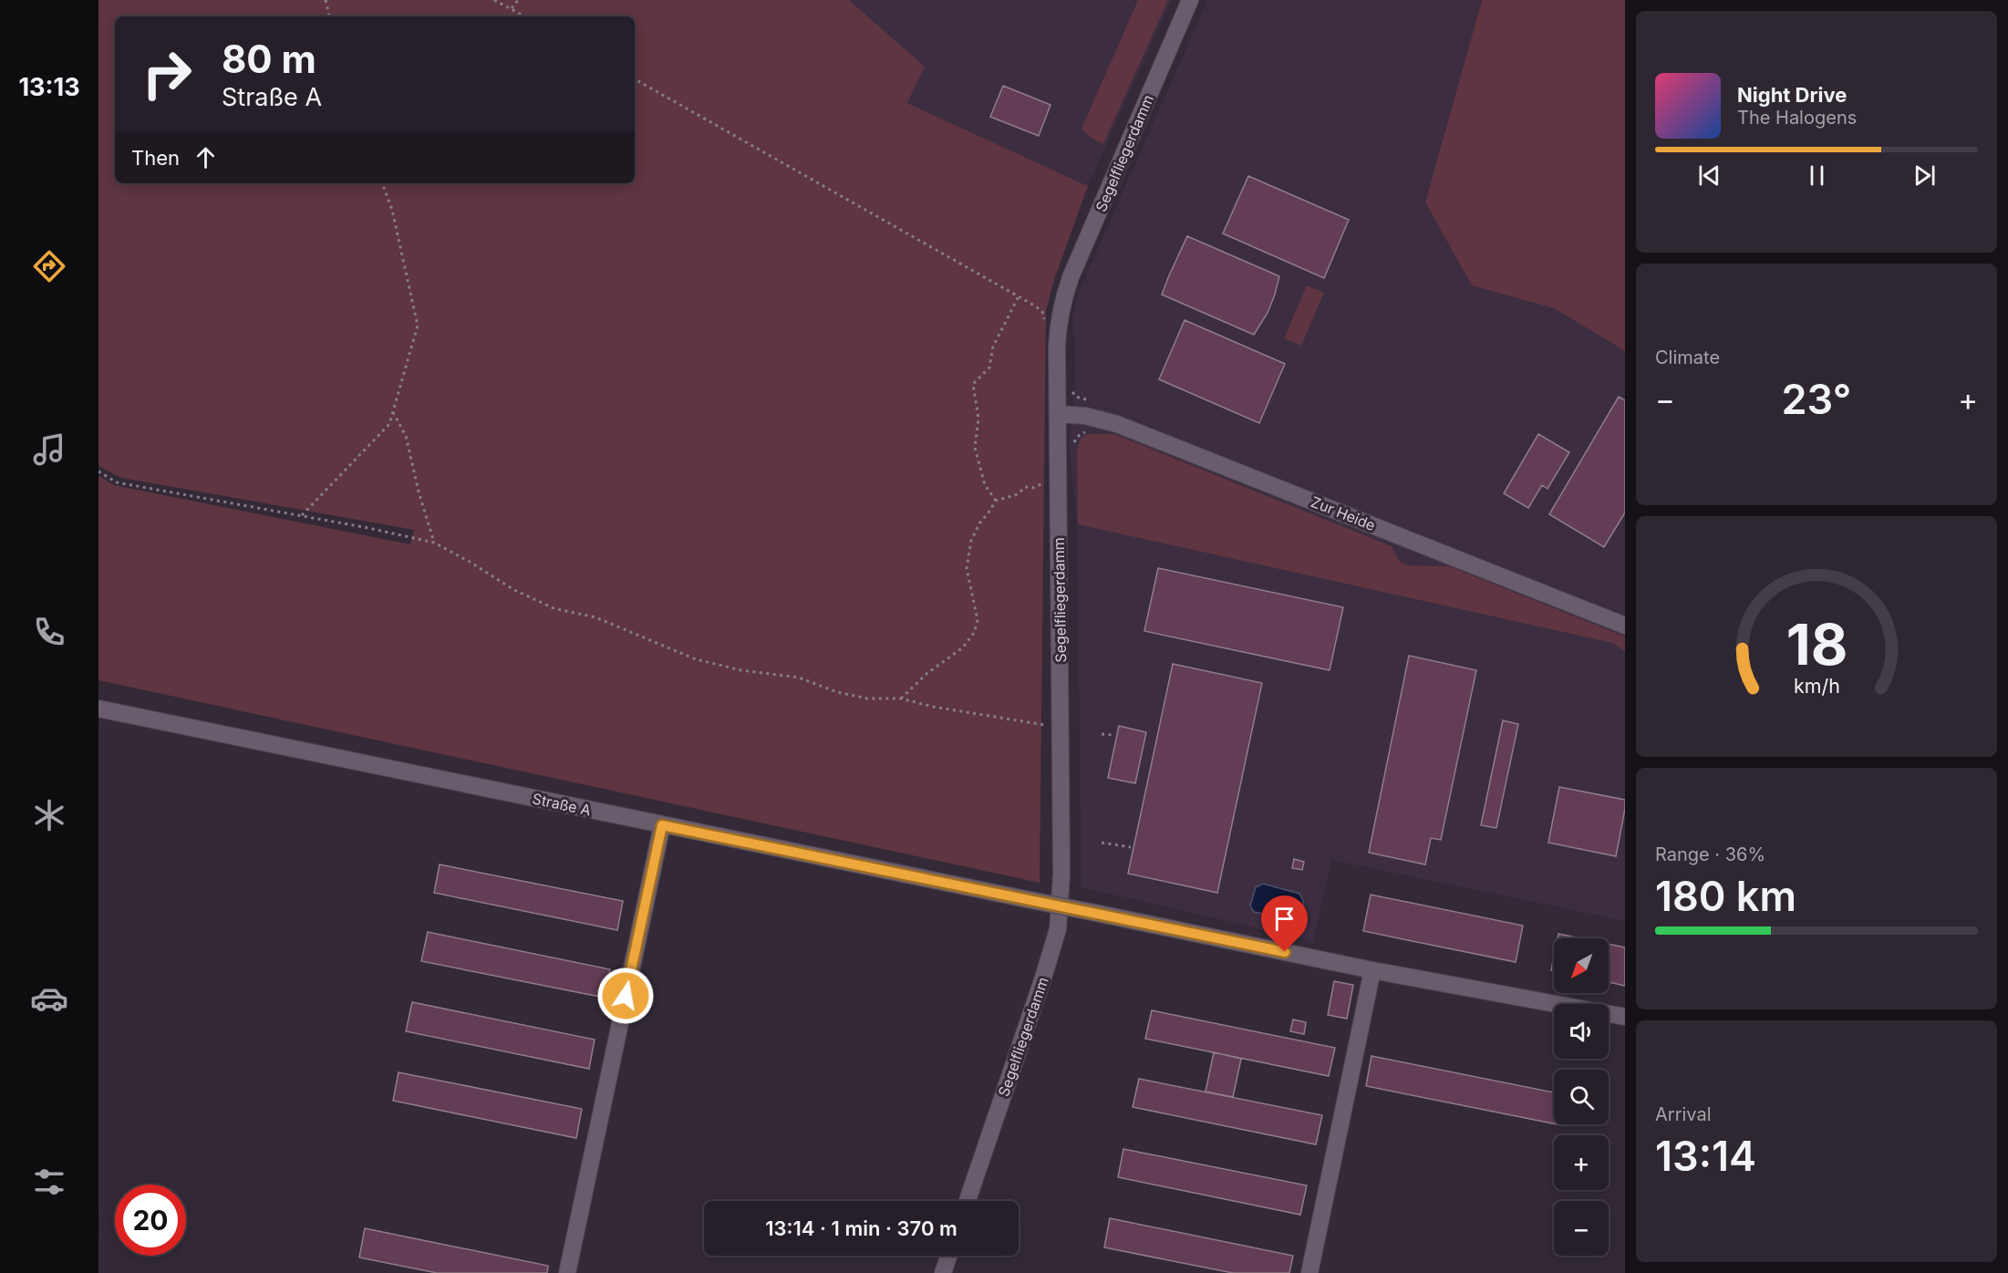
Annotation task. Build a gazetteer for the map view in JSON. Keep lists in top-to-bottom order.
{
  "streets": {
    "street": ["Segelfliegerdamm", "Zur Heide", "Straße A"]
  },
  "crossings": [
    ["Segelfliegerdamm", "Zur Heide"]
  ],
  "north": "bottom left",
  "page": {
    "tabs": "13:13",
    "turn": ["80 m", "Straße A"],
    "song": ["Night Drive", "The Halogens"],
    "then": "Then",
    "tile": [
      "Climate",
      ["Range · 36%", "180 km"],
      ["Arrival", "13:14"]
    ],
    "heat": ["−", "23°", "+"],
    "map_buttons": ["+", "−"],
    "limit": "20",
    "trip": "13:14 · 1 min · 370 m",
    "gauge": ["18", "km/h"]
  }
}
